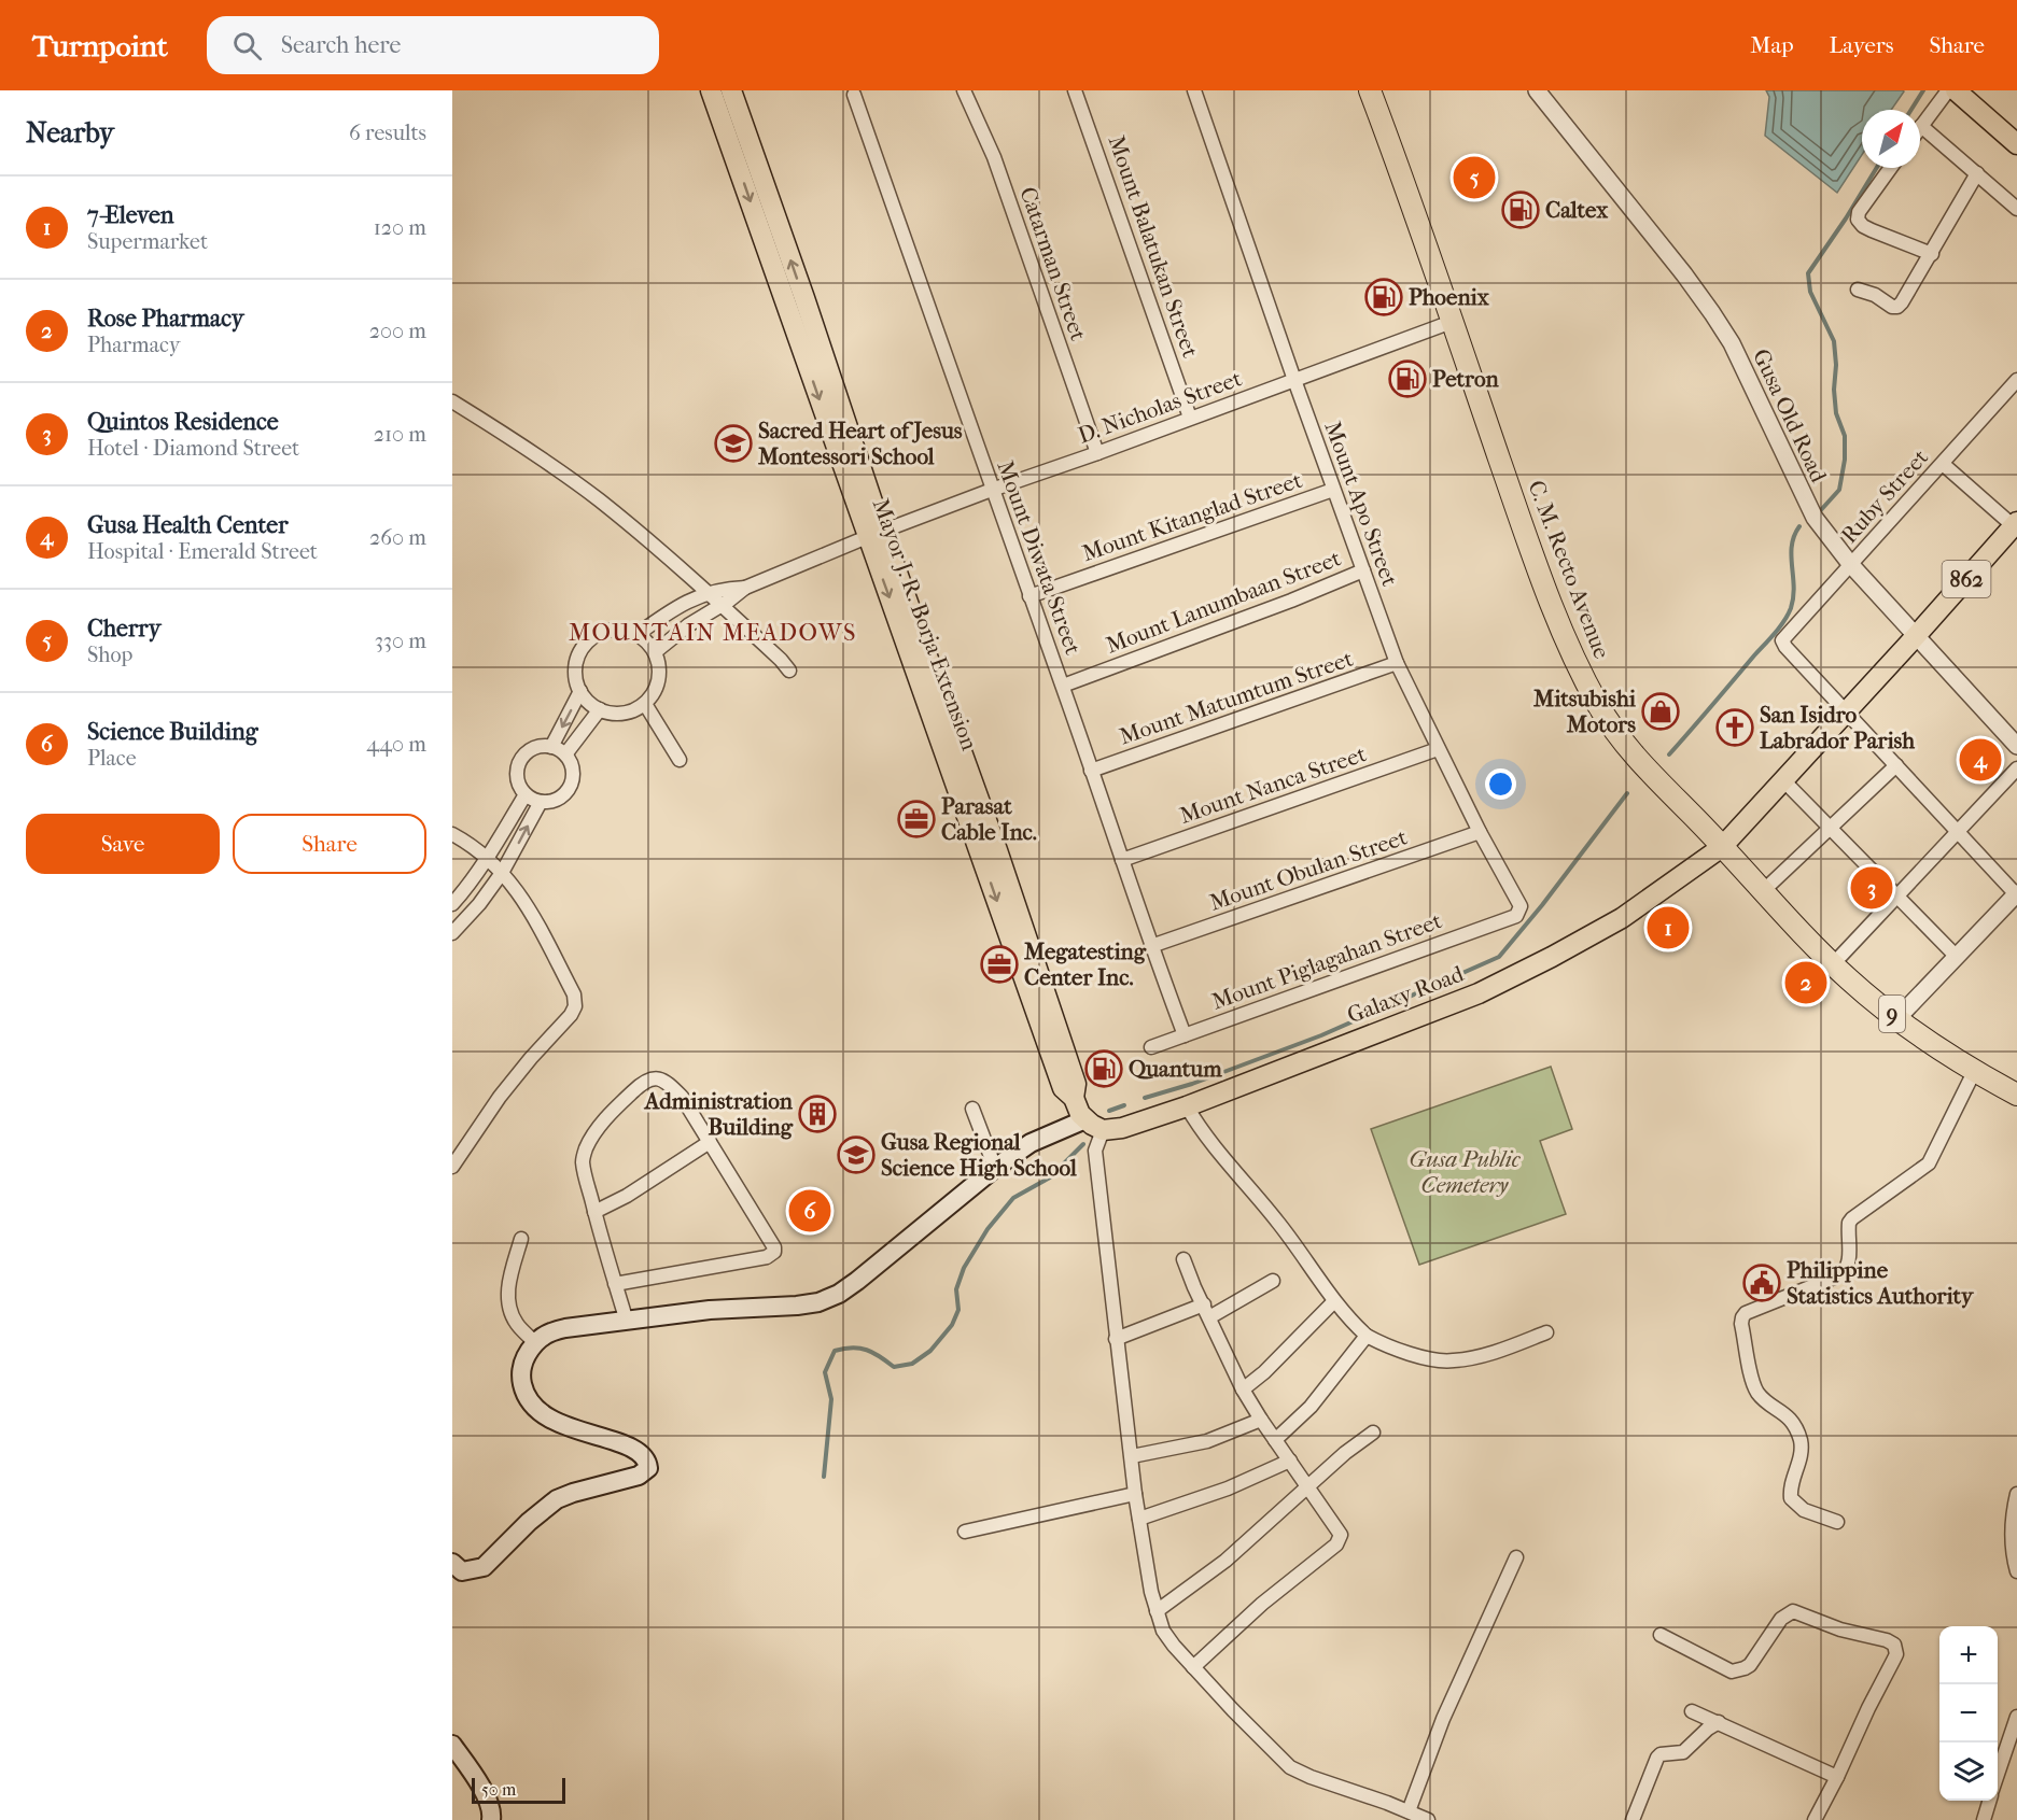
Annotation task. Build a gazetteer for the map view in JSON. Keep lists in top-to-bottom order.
{
  "streets": {
    "highway": ["C. M. Recto Avenue", "9"],
    "main road": ["862", "Mayor J. R. Borja Extension", "Galaxy Road"],
    "street": [
      "Mount Balatukan Street",
      "Catarman Street",
      "D. Nicholas Street",
      "Gusa Old Road",
      "Ruby Street",
      "Mount Apo Street",
      "Mount Kitanglad Street",
      "Mount Diwata Street",
      "Mount Lanumbaan Street",
      "Mount Matumtum Street",
      "Mount Nanca Street",
      "Mount Obulan Street",
      "Mount Piglagahan Street"
    ]
  },
  "crossings": [
    ["Mount Balatukan Street", "D. Nicholas Street"],
    ["Catarman Street", "D. Nicholas Street"],
    ["D. Nicholas Street", "Mount Apo Street"],
    ["D. Nicholas Street", "Mount Diwata Street"],
    ["D. Nicholas Street", "C. M. Recto Avenue"],
    ["D. Nicholas Street", "Mayor J. R. Borja Extension"],
    ["Gusa Old Road", "Ruby Street"],
    ["Gusa Old Road", "862"],
    ["Ruby Street", "862"],
    ["Mount Apo Street", "Mount Kitanglad Street"],
    ["Mount Apo Street", "Mount Lanumbaan Street"],
    ["Mount Apo Street", "Mount Matumtum Street"],
    ["Mount Apo Street", "Mount Nanca Street"],
    ["Mount Apo Street", "Mount Obulan Street"],
    ["Mount Apo Street", "Mount Piglagahan Street"],
    ["Mount Kitanglad Street", "Mount Diwata Street"],
    ["Mount Diwata Street", "Mount Lanumbaan Street"],
    ["Mount Diwata Street", "Mount Matumtum Street"],
    ["Mount Diwata Street", "Mount Nanca Street"],
    ["Mount Diwata Street", "Mount Obulan Street"],
    ["Mount Diwata Street", "Mount Piglagahan Street"],
    ["C. M. Recto Avenue", "862"],
    ["C. M. Recto Avenue", "Galaxy Road"],
    ["862", "Galaxy Road"]
  ],
  "districts": ["MOUNTAIN MEADOWS"],
  "parks": ["Gusa Public Cemetery"],
  "places": {
    "fuel station": [
      "Caltex",
      "Phoenix",
      "Petron",
      "Quantum"
    ],
    "school or university": ["Sacred Heart of Jesus Montessori School", "Gusa Regional Science High School"],
    "shop": ["Mitsubishi Motors"],
    "church": ["San Isidro Labrador Parish"],
    "office": ["Parasat Cable Inc.", "Megatesting Center Inc."],
    "building": ["Administration Building"],
    "public building": ["Philippine Statistics Authority"]
  },
  "scale_bar": "50 m",
  "north": "top right",
  "page": {
    "header": "Turnpoint",
    "search": "Search here",
    "nav": ["Map", "Layers", "Share"],
    "heading": ["Nearby", "6 results"],
    "pins": [
      "5",
      "4",
      "3",
      "1",
      "2",
      "6"
    ],
    "list": [
      {
        "mark": "1",
        "name": "7-Eleven",
        "note": "Supermarket",
        "value": "120 m"
      },
      {
        "mark": "2",
        "name": "Rose Pharmacy",
        "note": "Pharmacy",
        "value": "200 m"
      },
      {
        "mark": "3",
        "name": "Quintos Residence",
        "note": "Hotel · Diamond Street",
        "value": "210 m"
      },
      {
        "mark": "4",
        "name": "Gusa Health Center",
        "note": "Hospital · Emerald Street",
        "value": "260 m"
      },
      {
        "mark": "5",
        "name": "Cherry",
        "note": "Shop",
        "value": "330 m"
      },
      {
        "mark": "6",
        "name": "Science Building",
        "note": "Place",
        "value": "440 m"
      }
    ],
    "buttons": ["Save", "Share"],
    "map_buttons": ["+", "−"],
    "scale": "50 m"
  }
}
